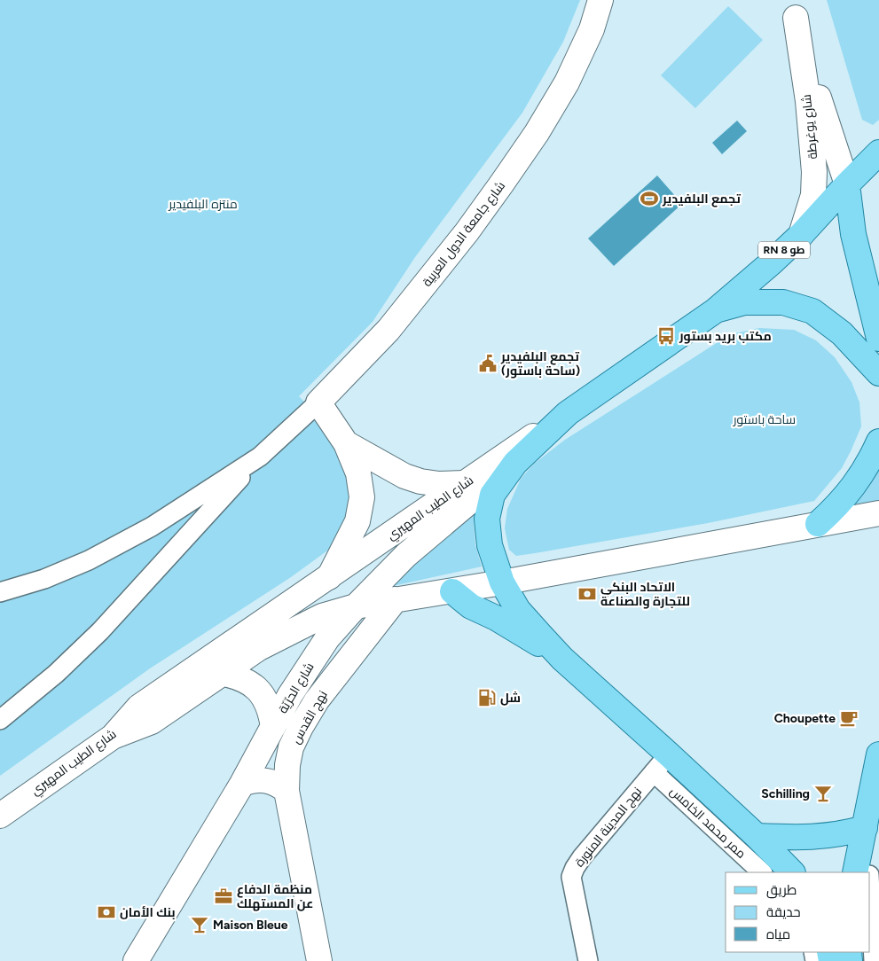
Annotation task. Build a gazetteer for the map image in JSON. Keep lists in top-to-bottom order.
{
  "streets": {
    "main road": [
      "شارع يوغرطة",
      "شارع جامعة الدول العربية",
      "RN 8 طو",
      "شارع الطيب المهيري",
      "شارع الحرّيّة",
      "نهج القدس"
    ],
    "street": ["ممر محمد الخامس", "نهج المدينة المنورة"]
  },
  "crossings": [
    ["شارع يوغرطة", "RN 8 طو"],
    ["شارع يوغرطة", "شارع الطيب المهيري"],
    ["RN 8 طو", "شارع الطيب المهيري"],
    ["ممر محمد الخامس", "نهج المدينة المنورة"]
  ],
  "parks": ["منتزه البلفيدير", "ساحة باستور"],
  "places": {
    "sports": ["تجمع البلفيدير"],
    "bus stop": ["مكتب بريد بستور"],
    "public building": ["تجمع البلفيدير (ساحة باستور)"],
    "bank": ["الاتحاد البنكي للتجارة والصناعة", "بنك الأمان"],
    "fuel station": ["شل"],
    "cafe": ["Choupette"],
    "bar": ["Schilling", "Maison Bleue"],
    "office": ["منظمة الدفاع عن المستهلك"]
  },
  "legend": ["طريق", "حديقة", "مياه"]
}
